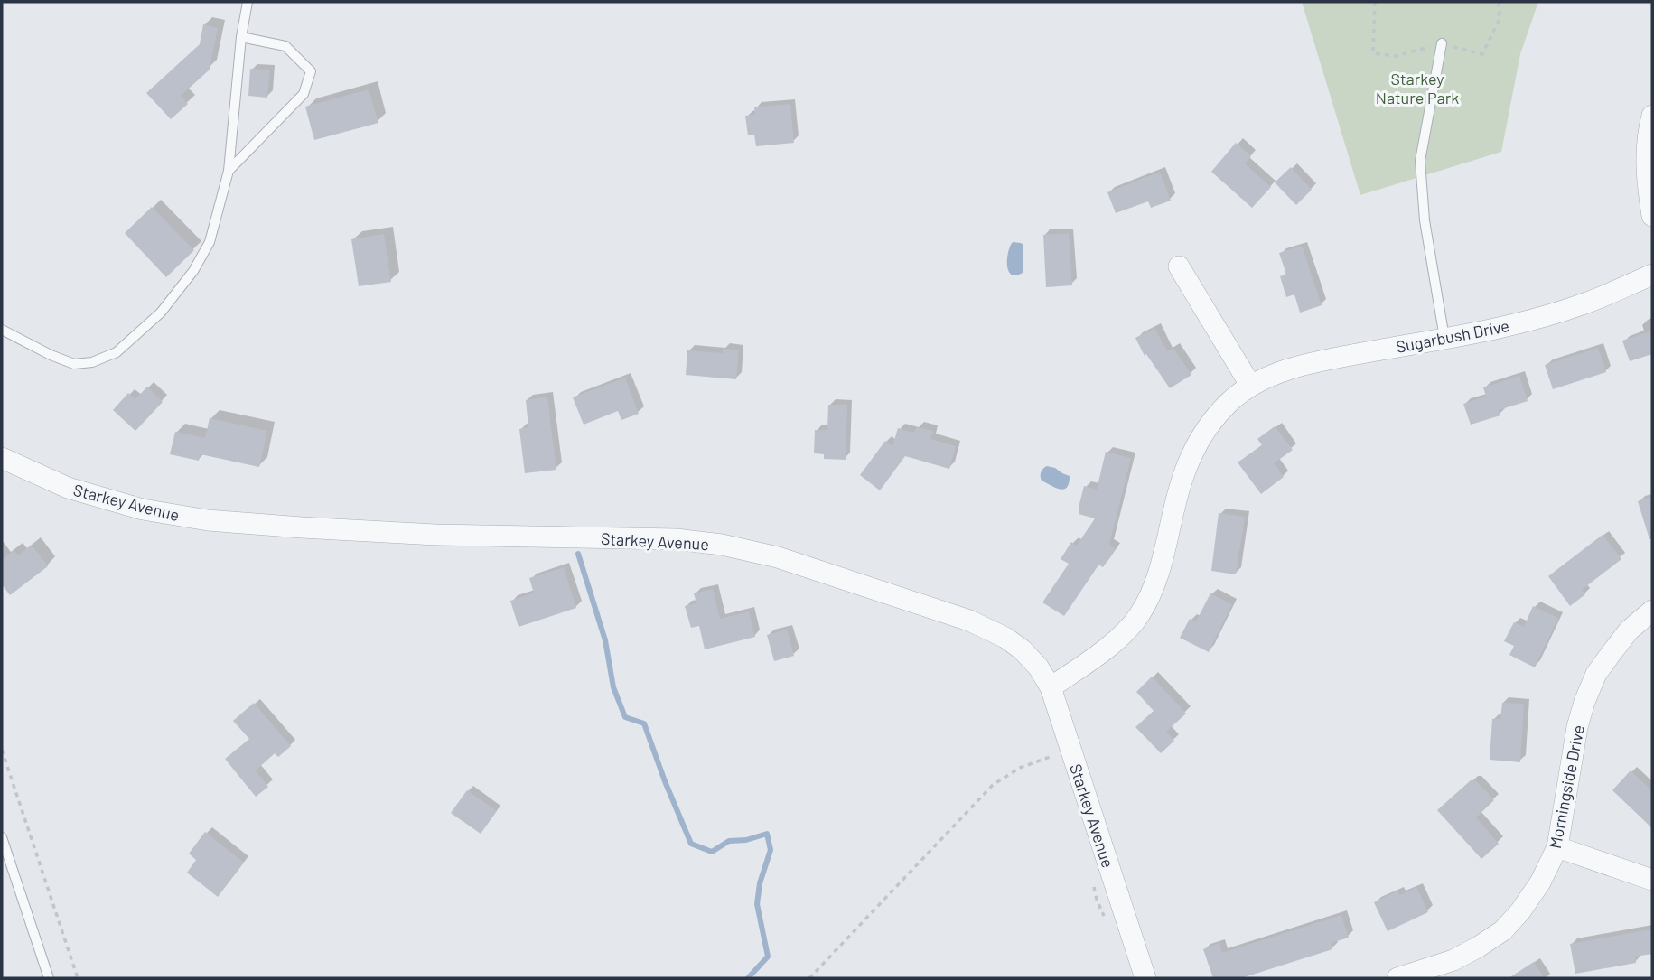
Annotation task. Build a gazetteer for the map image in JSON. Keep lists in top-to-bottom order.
{
  "streets": {
    "street": ["Sugarbush Drive", "Starkey Avenue", "Morningside Drive"]
  },
  "crossings": [
    ["Sugarbush Drive", "Starkey Avenue"]
  ],
  "parks": ["Starkey Nature Park"]
}
